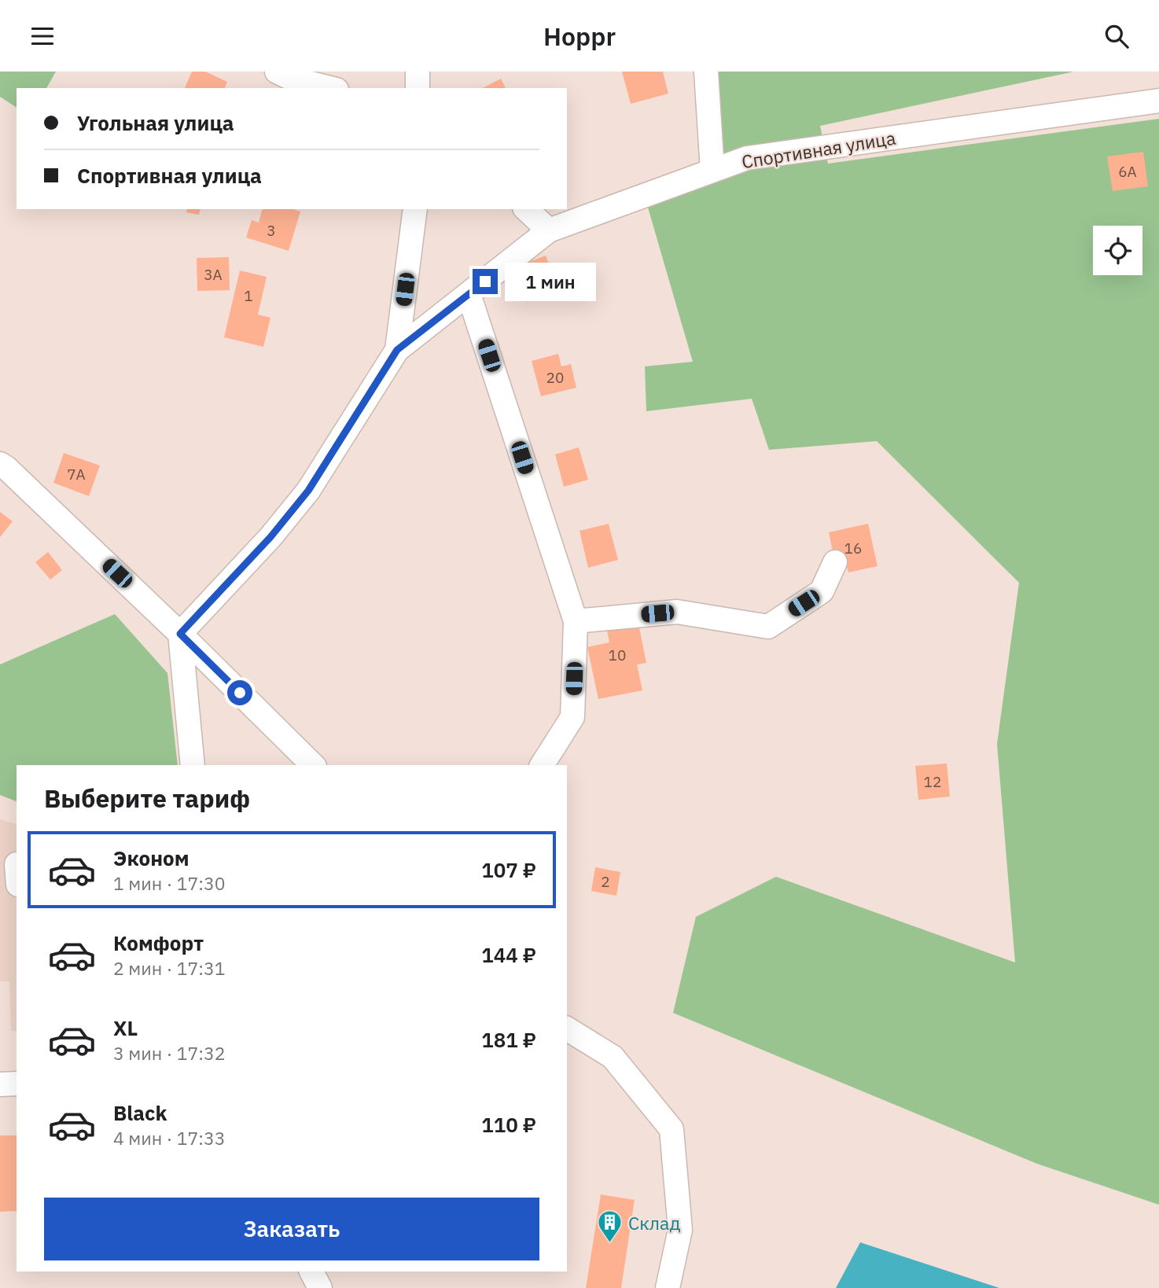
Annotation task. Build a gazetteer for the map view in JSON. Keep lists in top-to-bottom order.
{
  "streets": {
    "street": ["Спортивная улица"]
  },
  "places": {
    "building": ["Склад"]
  },
  "house_numbers": [
    "6А",
    "3",
    "3А",
    "1",
    "20",
    "7А",
    "16",
    "10",
    "12",
    "2"
  ],
  "page": {
    "header": "Hoppr",
    "banner": ["Угольная улица", "Спортивная улица"],
    "bubble": "1 мин",
    "heading": "Выберите тариф",
    "list": [
      {
        "name": "Эконом",
        "note": "1 мин · 17:30",
        "value": "107 ₽"
      },
      {
        "name": "Комфорт",
        "note": "2 мин · 17:31",
        "value": "144 ₽"
      },
      {
        "name": "XL",
        "note": "3 мин · 17:32",
        "value": "181 ₽"
      },
      {
        "name": "Black",
        "note": "4 мин · 17:33",
        "value": "110 ₽"
      }
    ],
    "buttons": "Заказать"
  }
}
